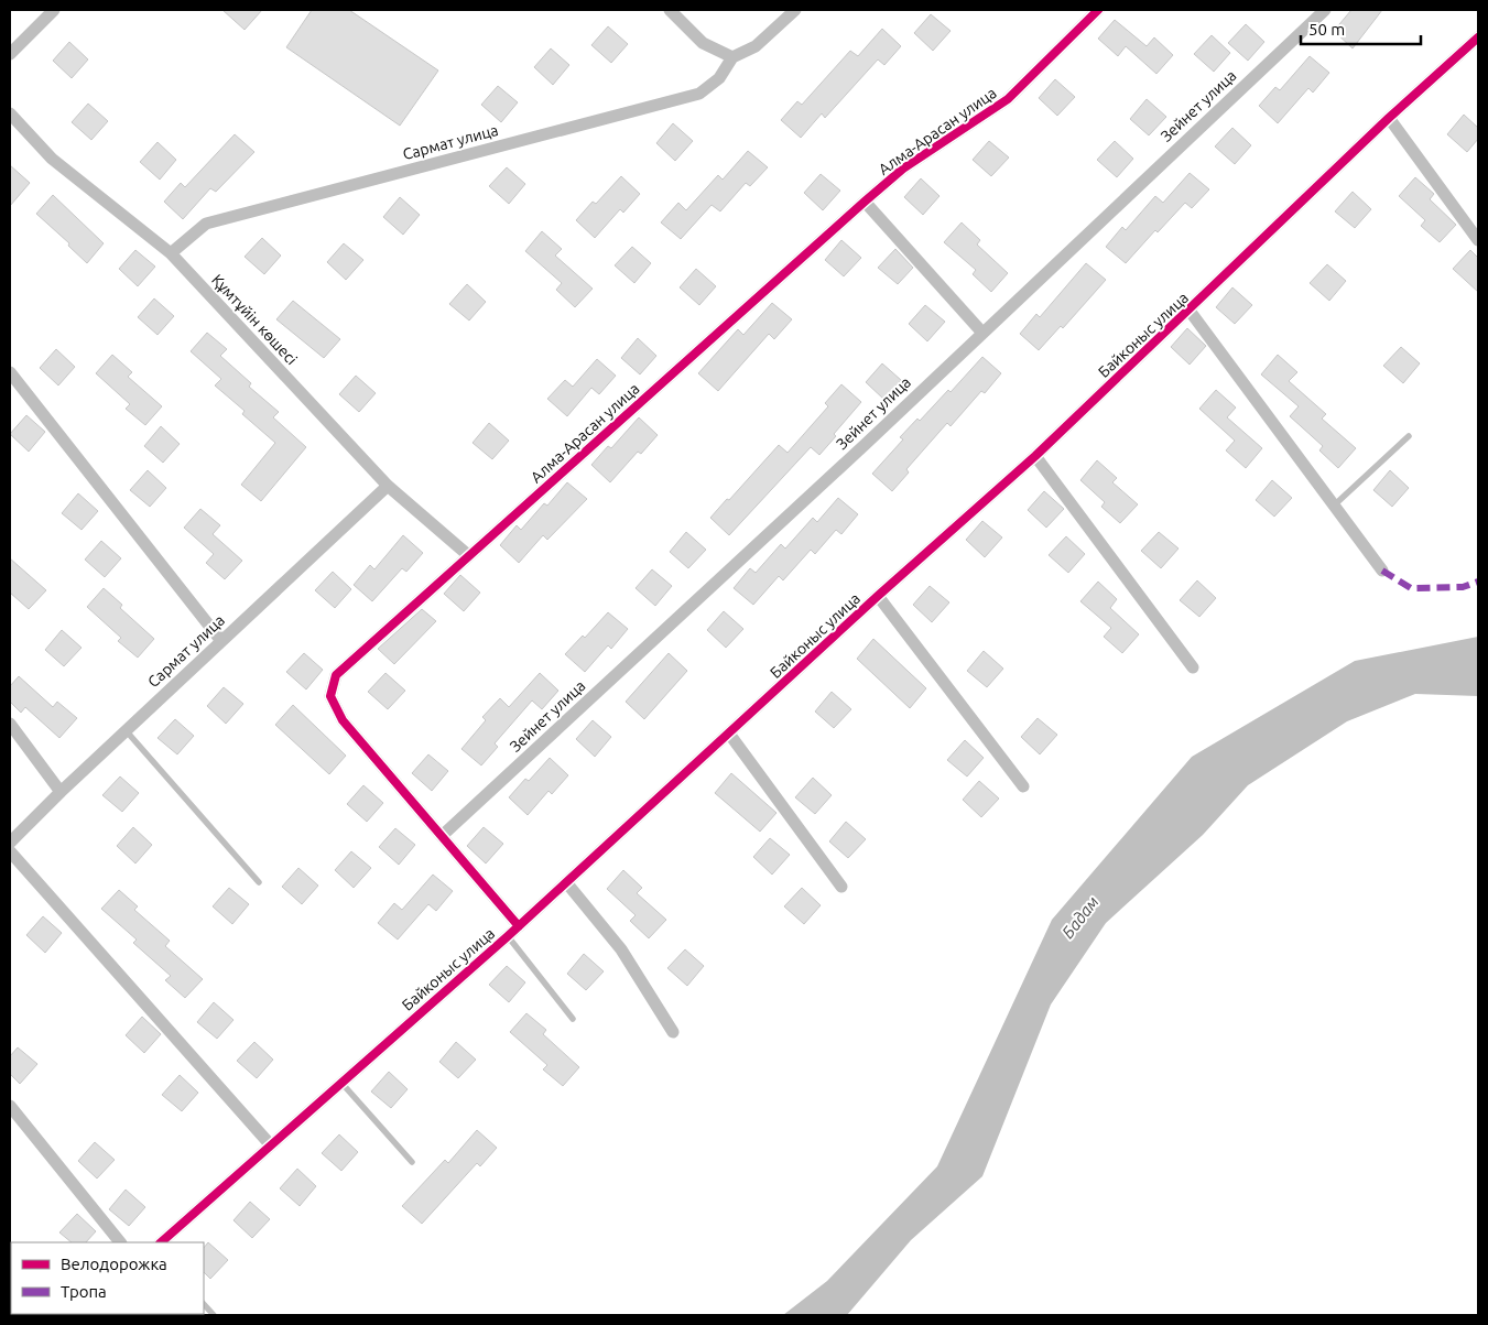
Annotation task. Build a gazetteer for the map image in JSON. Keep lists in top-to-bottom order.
{
  "streets": {
    "street": [
      "Зейнет улица",
      "Алма-Арасан улица",
      "Сармат улица",
      "Құмтұйiн көшесі",
      "Байконыс улица"
    ]
  },
  "crossings": [
    ["Зейнет улица", "Алма-Арасан улица"],
    ["Алма-Арасан улица", "Құмтұйiн көшесі"],
    ["Алма-Арасан улица", "Байконыс улица"],
    ["Сармат улица", "Құмтұйiн көшесі"]
  ],
  "water": ["Бадам"],
  "legend": ["Велодорожка", "Тропа"],
  "scale_bar": "50 m"
}
